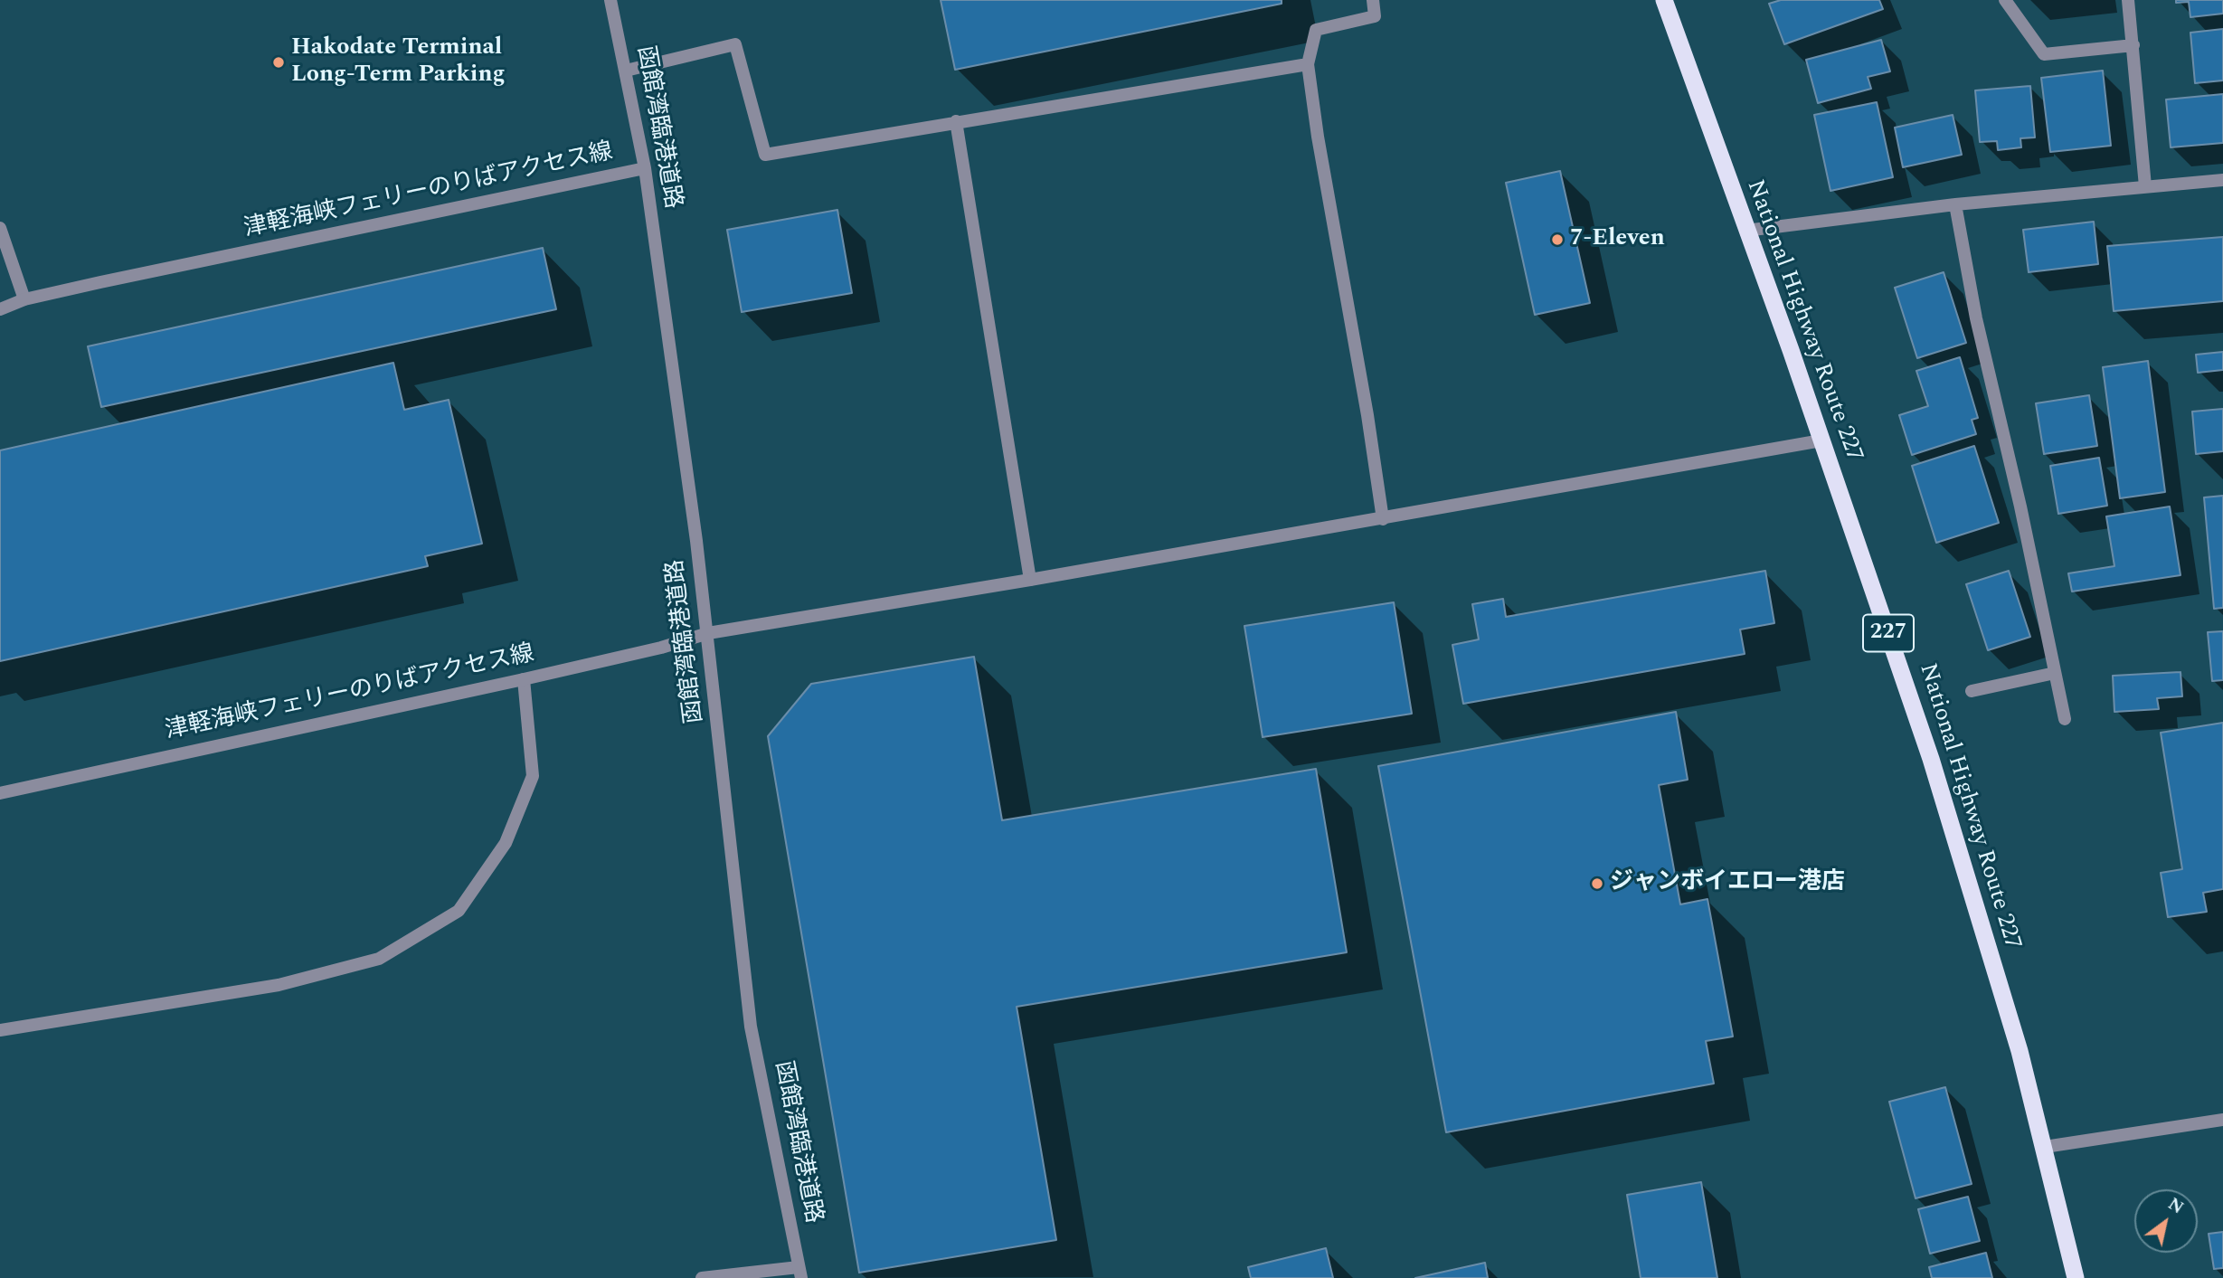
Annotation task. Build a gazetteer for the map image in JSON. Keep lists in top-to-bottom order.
{
  "streets": {
    "highway": ["National Highway Route 227", "227"],
    "street": ["函館湾臨港道路", "津軽海峡フェリーのりばアクセス線"]
  },
  "crossings": [
    ["函館湾臨港道路", "津軽海峡フェリーのりばアクセス線"],
    ["津軽海峡フェリーのりばアクセス線", "National Highway Route 227"]
  ],
  "places": ["Hakodate Terminal Long-Term Parking", "7-Eleven", "ジャンボイエロー港店"],
  "north": "top right"
}
